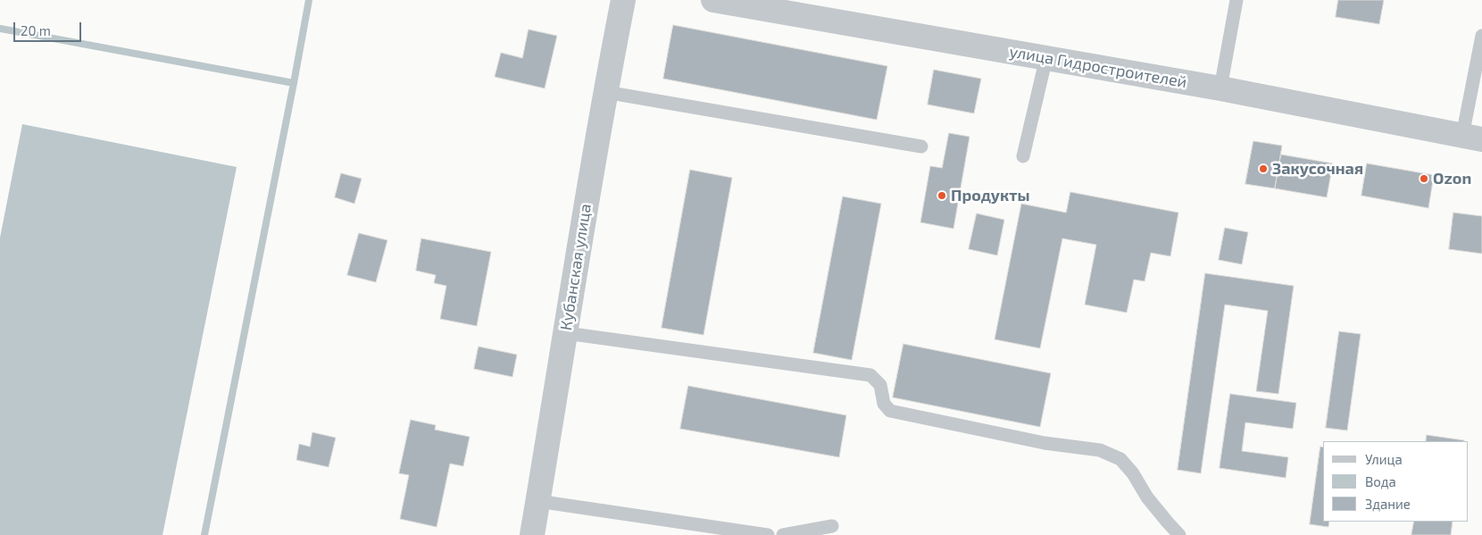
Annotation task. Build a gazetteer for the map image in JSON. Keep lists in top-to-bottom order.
{
  "streets": {
    "street": ["улица Гидростроителей", "Кубанская улица"]
  },
  "places": ["Закусочная", "Ozon", "Продукты"],
  "legend": ["Улица", "Вода", "Здание"],
  "scale_bar": "20 m"
}
